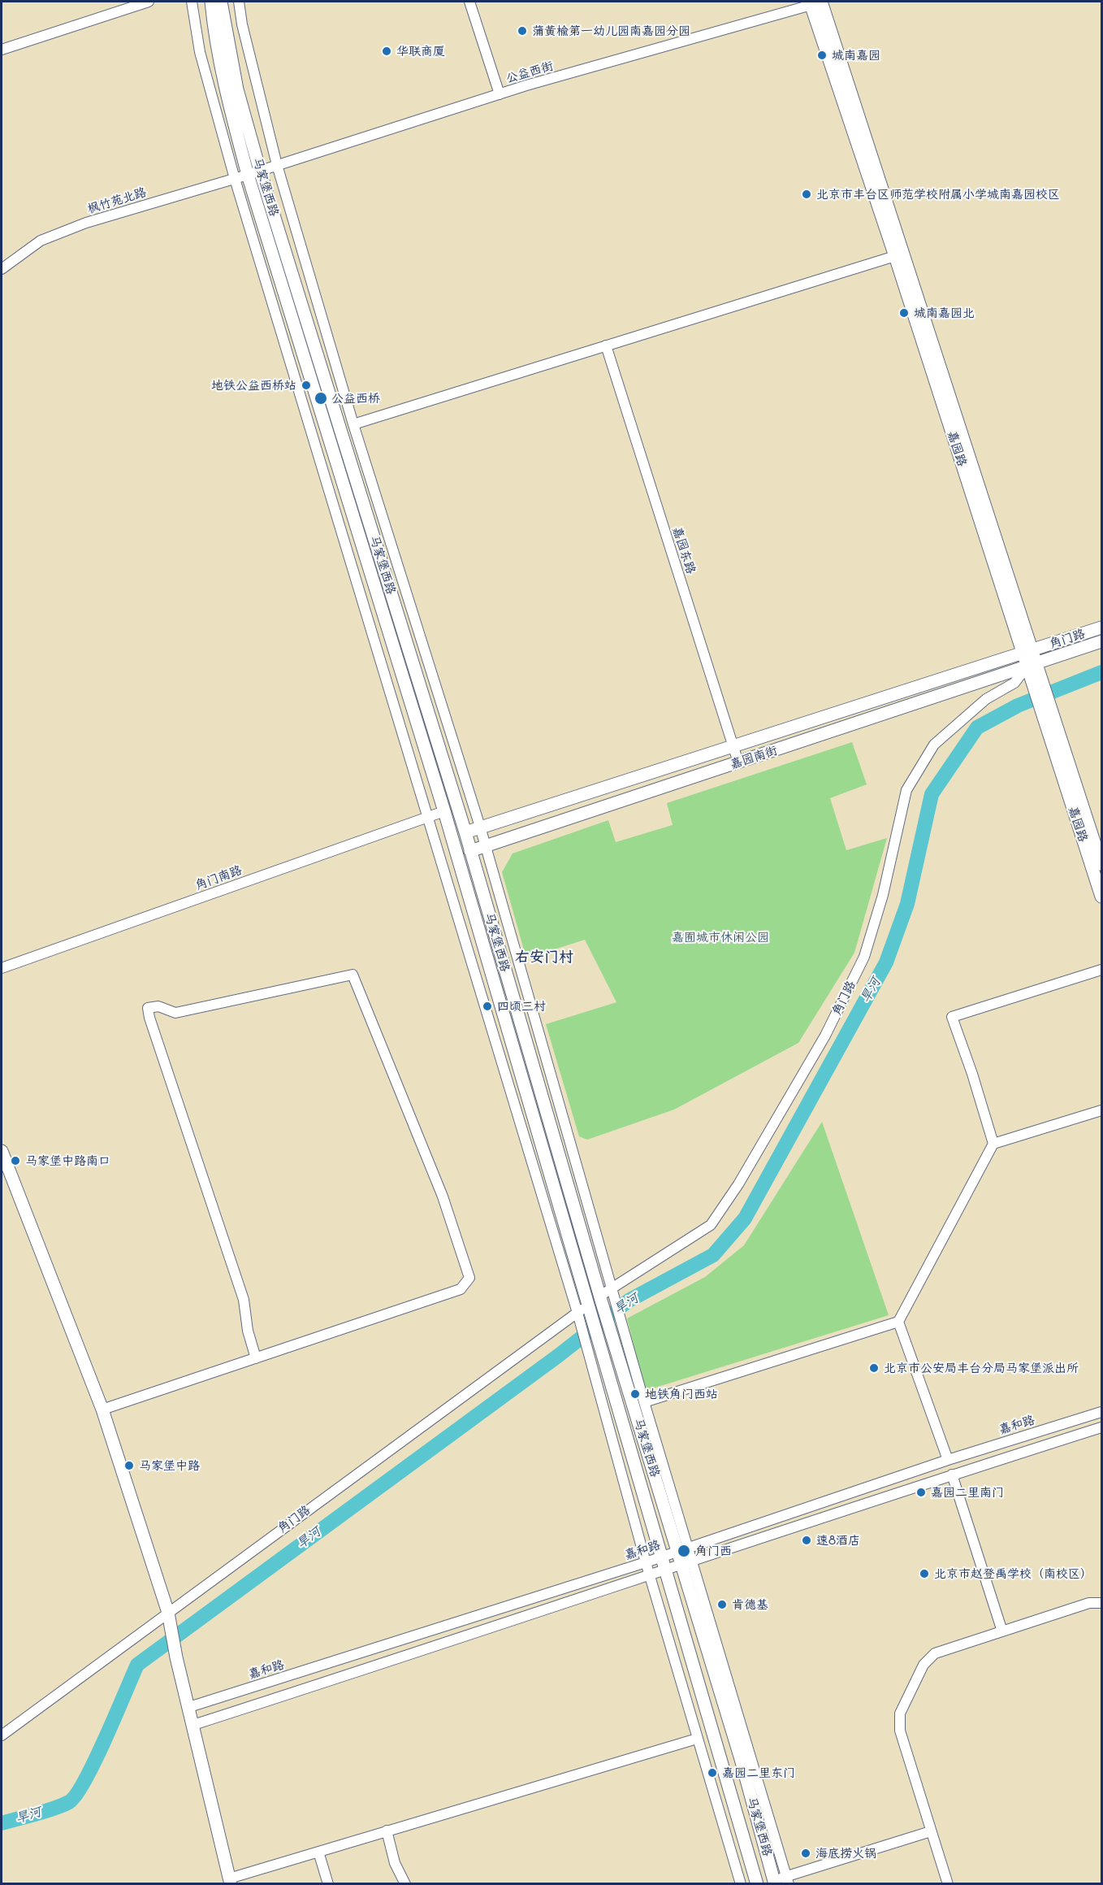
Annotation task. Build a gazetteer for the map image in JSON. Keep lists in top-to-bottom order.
{
  "streets": {
    "main road": [
      "马家堡西路",
      "嘉园路",
      "角门路",
      "嘉园南街"
    ],
    "street": [
      "公益西街",
      "枫竹苑北路",
      "嘉园东路",
      "角门南路",
      "嘉和路"
    ]
  },
  "crossings": [
    ["公益西街", "马家堡西路"],
    ["公益西街", "枫竹苑北路"],
    ["公益西街", "嘉园路"],
    ["马家堡西路", "枫竹苑北路"],
    ["马家堡西路", "角门路"],
    ["马家堡西路", "嘉园南街"],
    ["马家堡西路", "角门南路"],
    ["马家堡西路", "嘉和路"],
    ["嘉园路", "角门路"],
    ["嘉园路", "嘉园南街"],
    ["嘉园东路", "嘉园南街"],
    ["角门路", "嘉园南街"]
  ],
  "districts": ["右安门村"],
  "water": ["旱河"],
  "parks": ["嘉囿城市休闲公园"],
  "places": [
    "蒲黄榆第一幼儿园南嘉园分园",
    "华联商厦",
    "城南嘉园",
    "北京市丰台区师范学校附属小学城南嘉园校区",
    "城南嘉园北",
    "地铁公益西桥站",
    "公益西桥",
    "四顷三村",
    "马家堡中路南口",
    "北京市公安局丰台分局马家堡派出所",
    "地铁角门西站",
    "马家堡中路",
    "嘉园二里南门",
    "速8酒店",
    "角门西",
    "北京市赵登禹学校（南校区）",
    "肯德基",
    "嘉园二里东门",
    "海底捞火锅"
  ]
}
